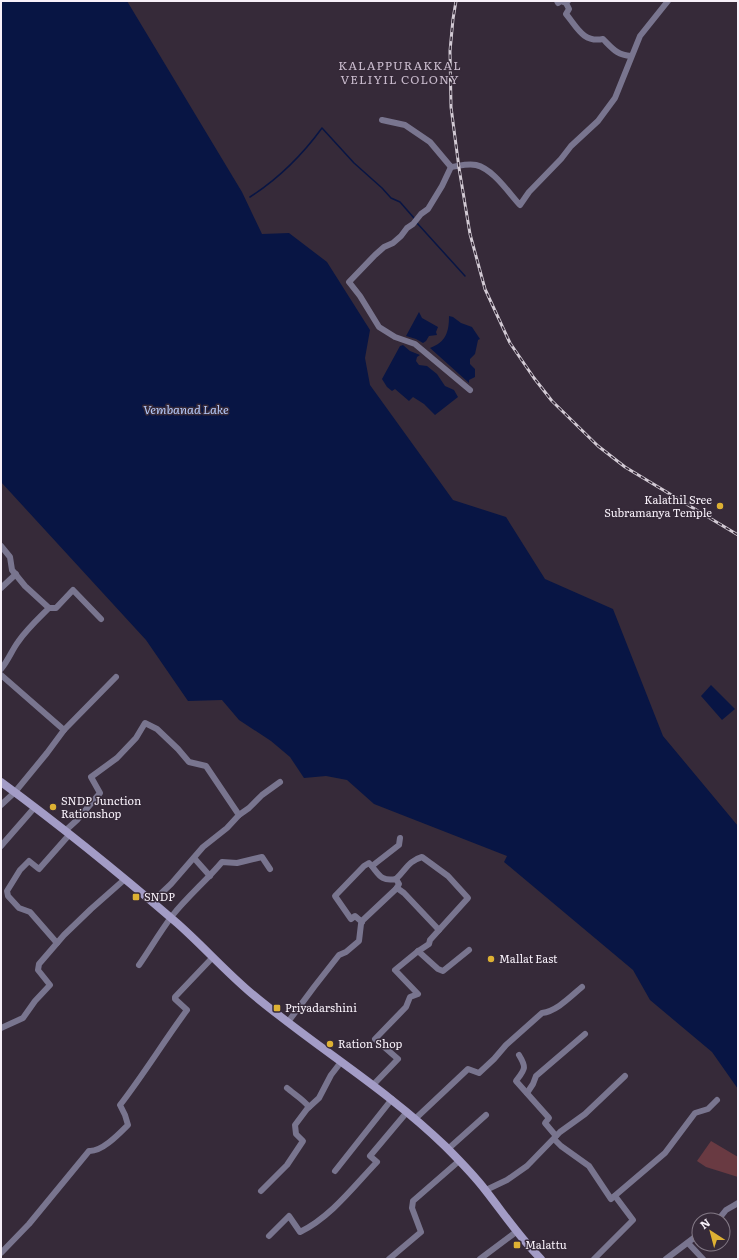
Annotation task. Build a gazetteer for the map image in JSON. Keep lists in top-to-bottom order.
{
  "districts": ["KALAPPURAKKAL VELIYIL COLONY"],
  "water": ["Vembanad Lake"],
  "places": {
    "other": [
      "Kalathil Sree Subramanya Temple",
      "SNDP Junction Rationshop",
      "Mallat East",
      "Ration Shop"
    ],
    "transit": ["SNDP", "Priyadarshini", "Malattu"]
  },
  "north": "top left"
}
